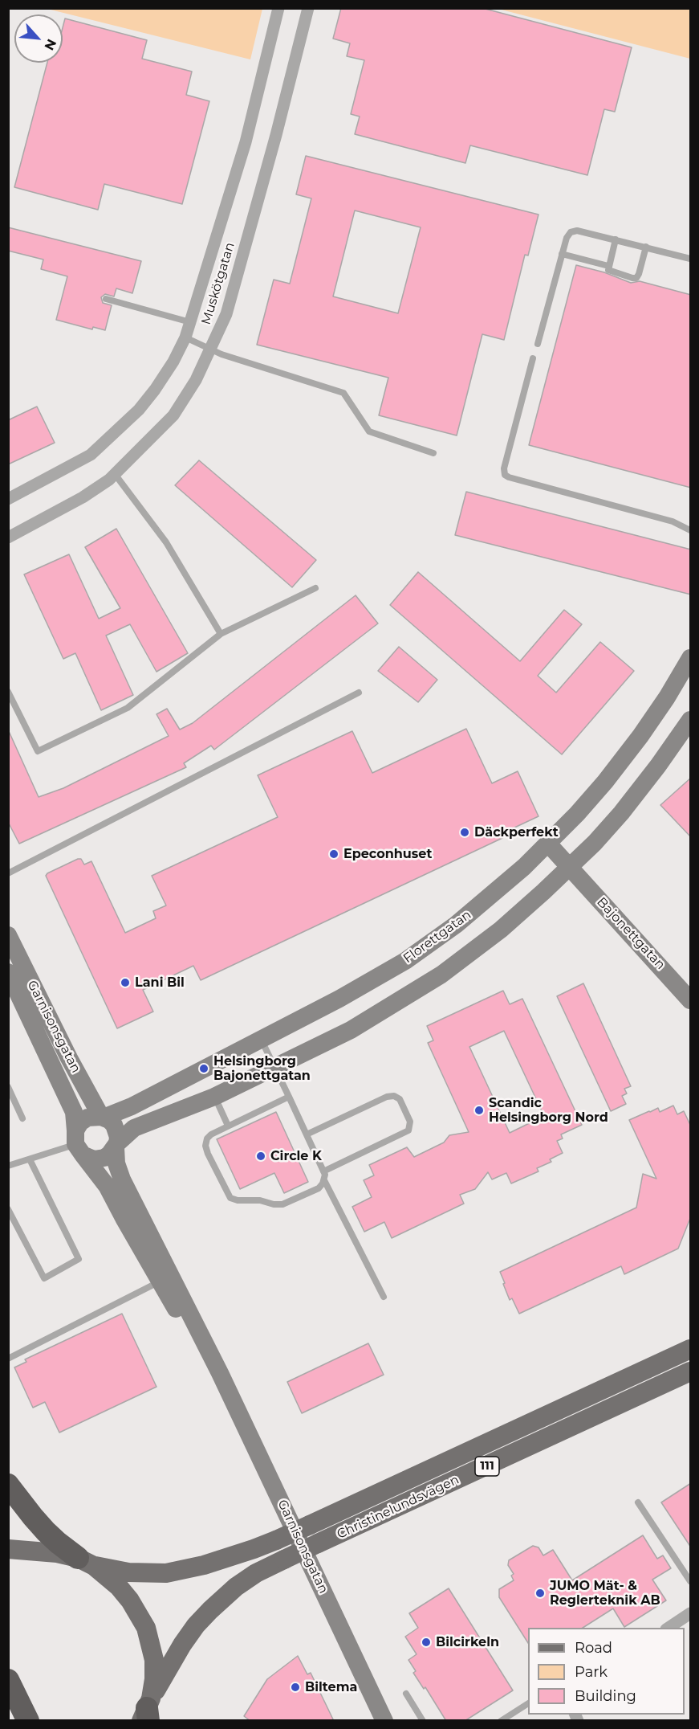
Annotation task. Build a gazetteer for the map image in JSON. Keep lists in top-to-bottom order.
{
  "streets": {
    "main road": ["111", "Christinelundsvägen"],
    "street": [
      "Muskötgatan",
      "Bajonettgatan",
      "Florettgatan",
      "Garnisonsgatan"
    ]
  },
  "crossings": [
    ["Bajonettgatan", "Florettgatan"],
    ["Florettgatan", "Garnisonsgatan"],
    ["111", "Christinelundsvägen"]
  ],
  "places": [
    "Däckperfekt",
    "Epeconhuset",
    "Lani Bil",
    "Helsingborg Bajonettgatan",
    "Scandic Helsingborg Nord",
    "Circle K",
    "JUMO Mät- & Reglerteknik AB",
    "Bilcirkeln",
    "Biltema"
  ],
  "legend": ["Road", "Park", "Building"],
  "north": "bottom right"
}
